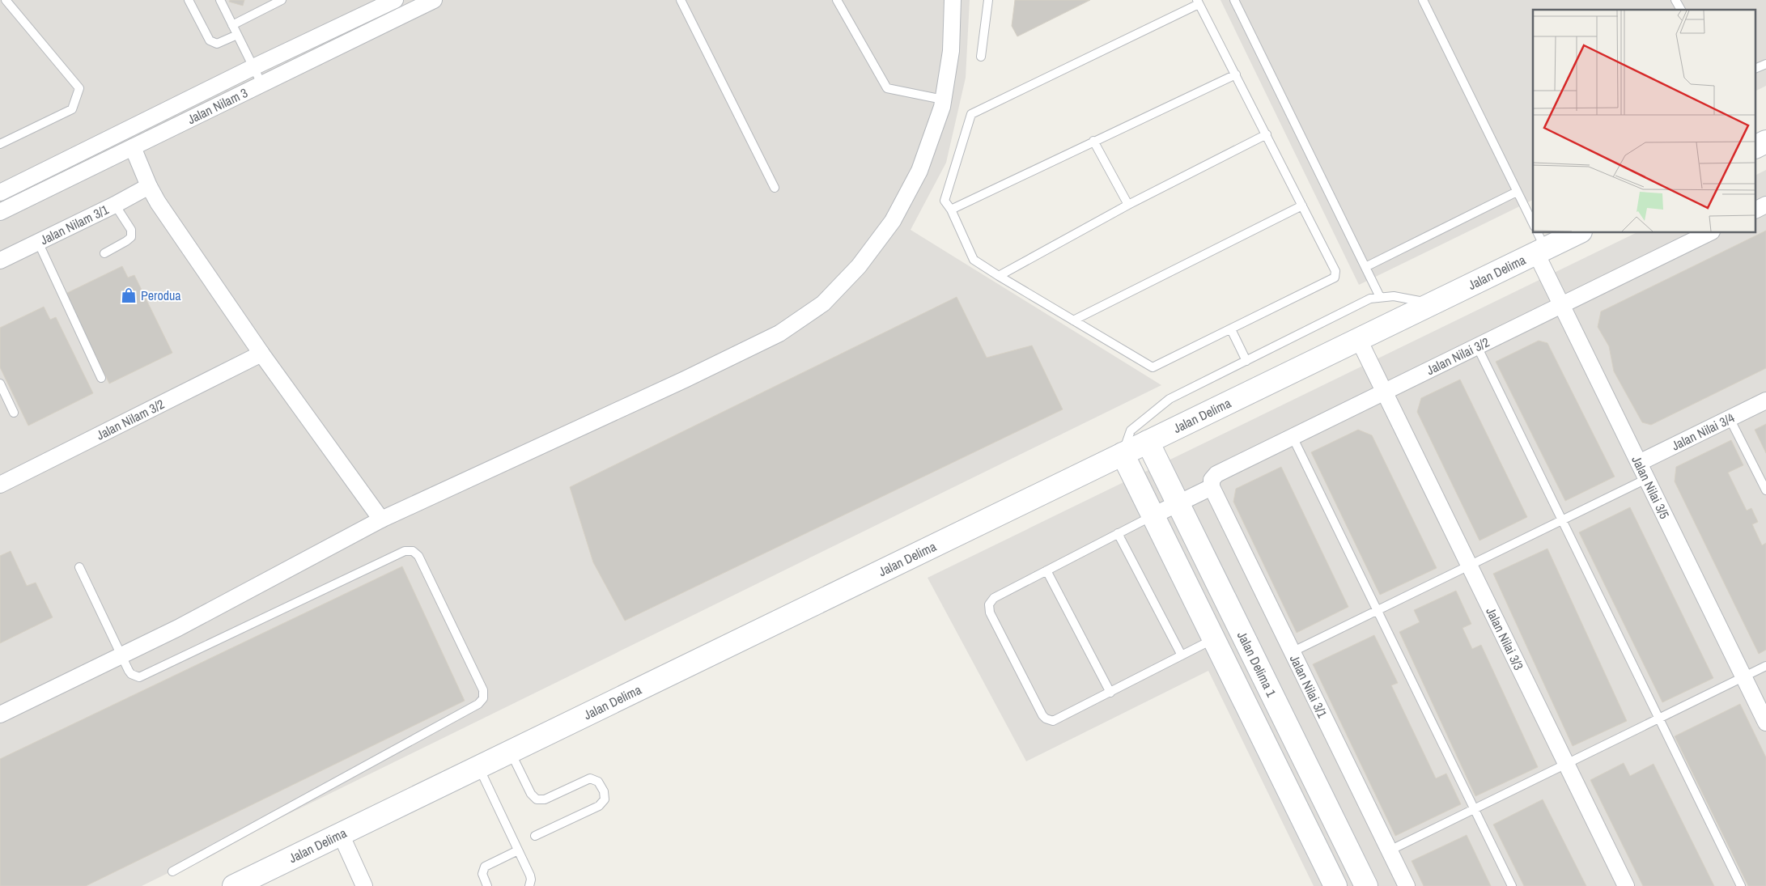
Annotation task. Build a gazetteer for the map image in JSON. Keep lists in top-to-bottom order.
{
  "streets": {
    "street": [
      "Jalan Nilam 3",
      "Jalan Nilam 3/1",
      "Jalan Delima",
      "Jalan Nilai 3/2",
      "Jalan Nilam 3/2",
      "Jalan Nilai 3/4",
      "Jalan Nilai 3/5",
      "Jalan Nilai 3/3",
      "Jalan Delima 1",
      "Jalan Nilai 3/1"
    ]
  },
  "crossings": [
    ["Jalan Delima", "Jalan Nilai 3/5"],
    ["Jalan Delima", "Jalan Nilai 3/3"],
    ["Jalan Delima", "Jalan Delima 1"],
    ["Jalan Nilai 3/2", "Jalan Nilai 3/5"],
    ["Jalan Nilai 3/2", "Jalan Nilai 3/3"],
    ["Jalan Nilai 3/2", "Jalan Nilai 3/1"],
    ["Jalan Nilai 3/4", "Jalan Nilai 3/5"]
  ],
  "places": {
    "shop": ["Perodua"]
  }
}
